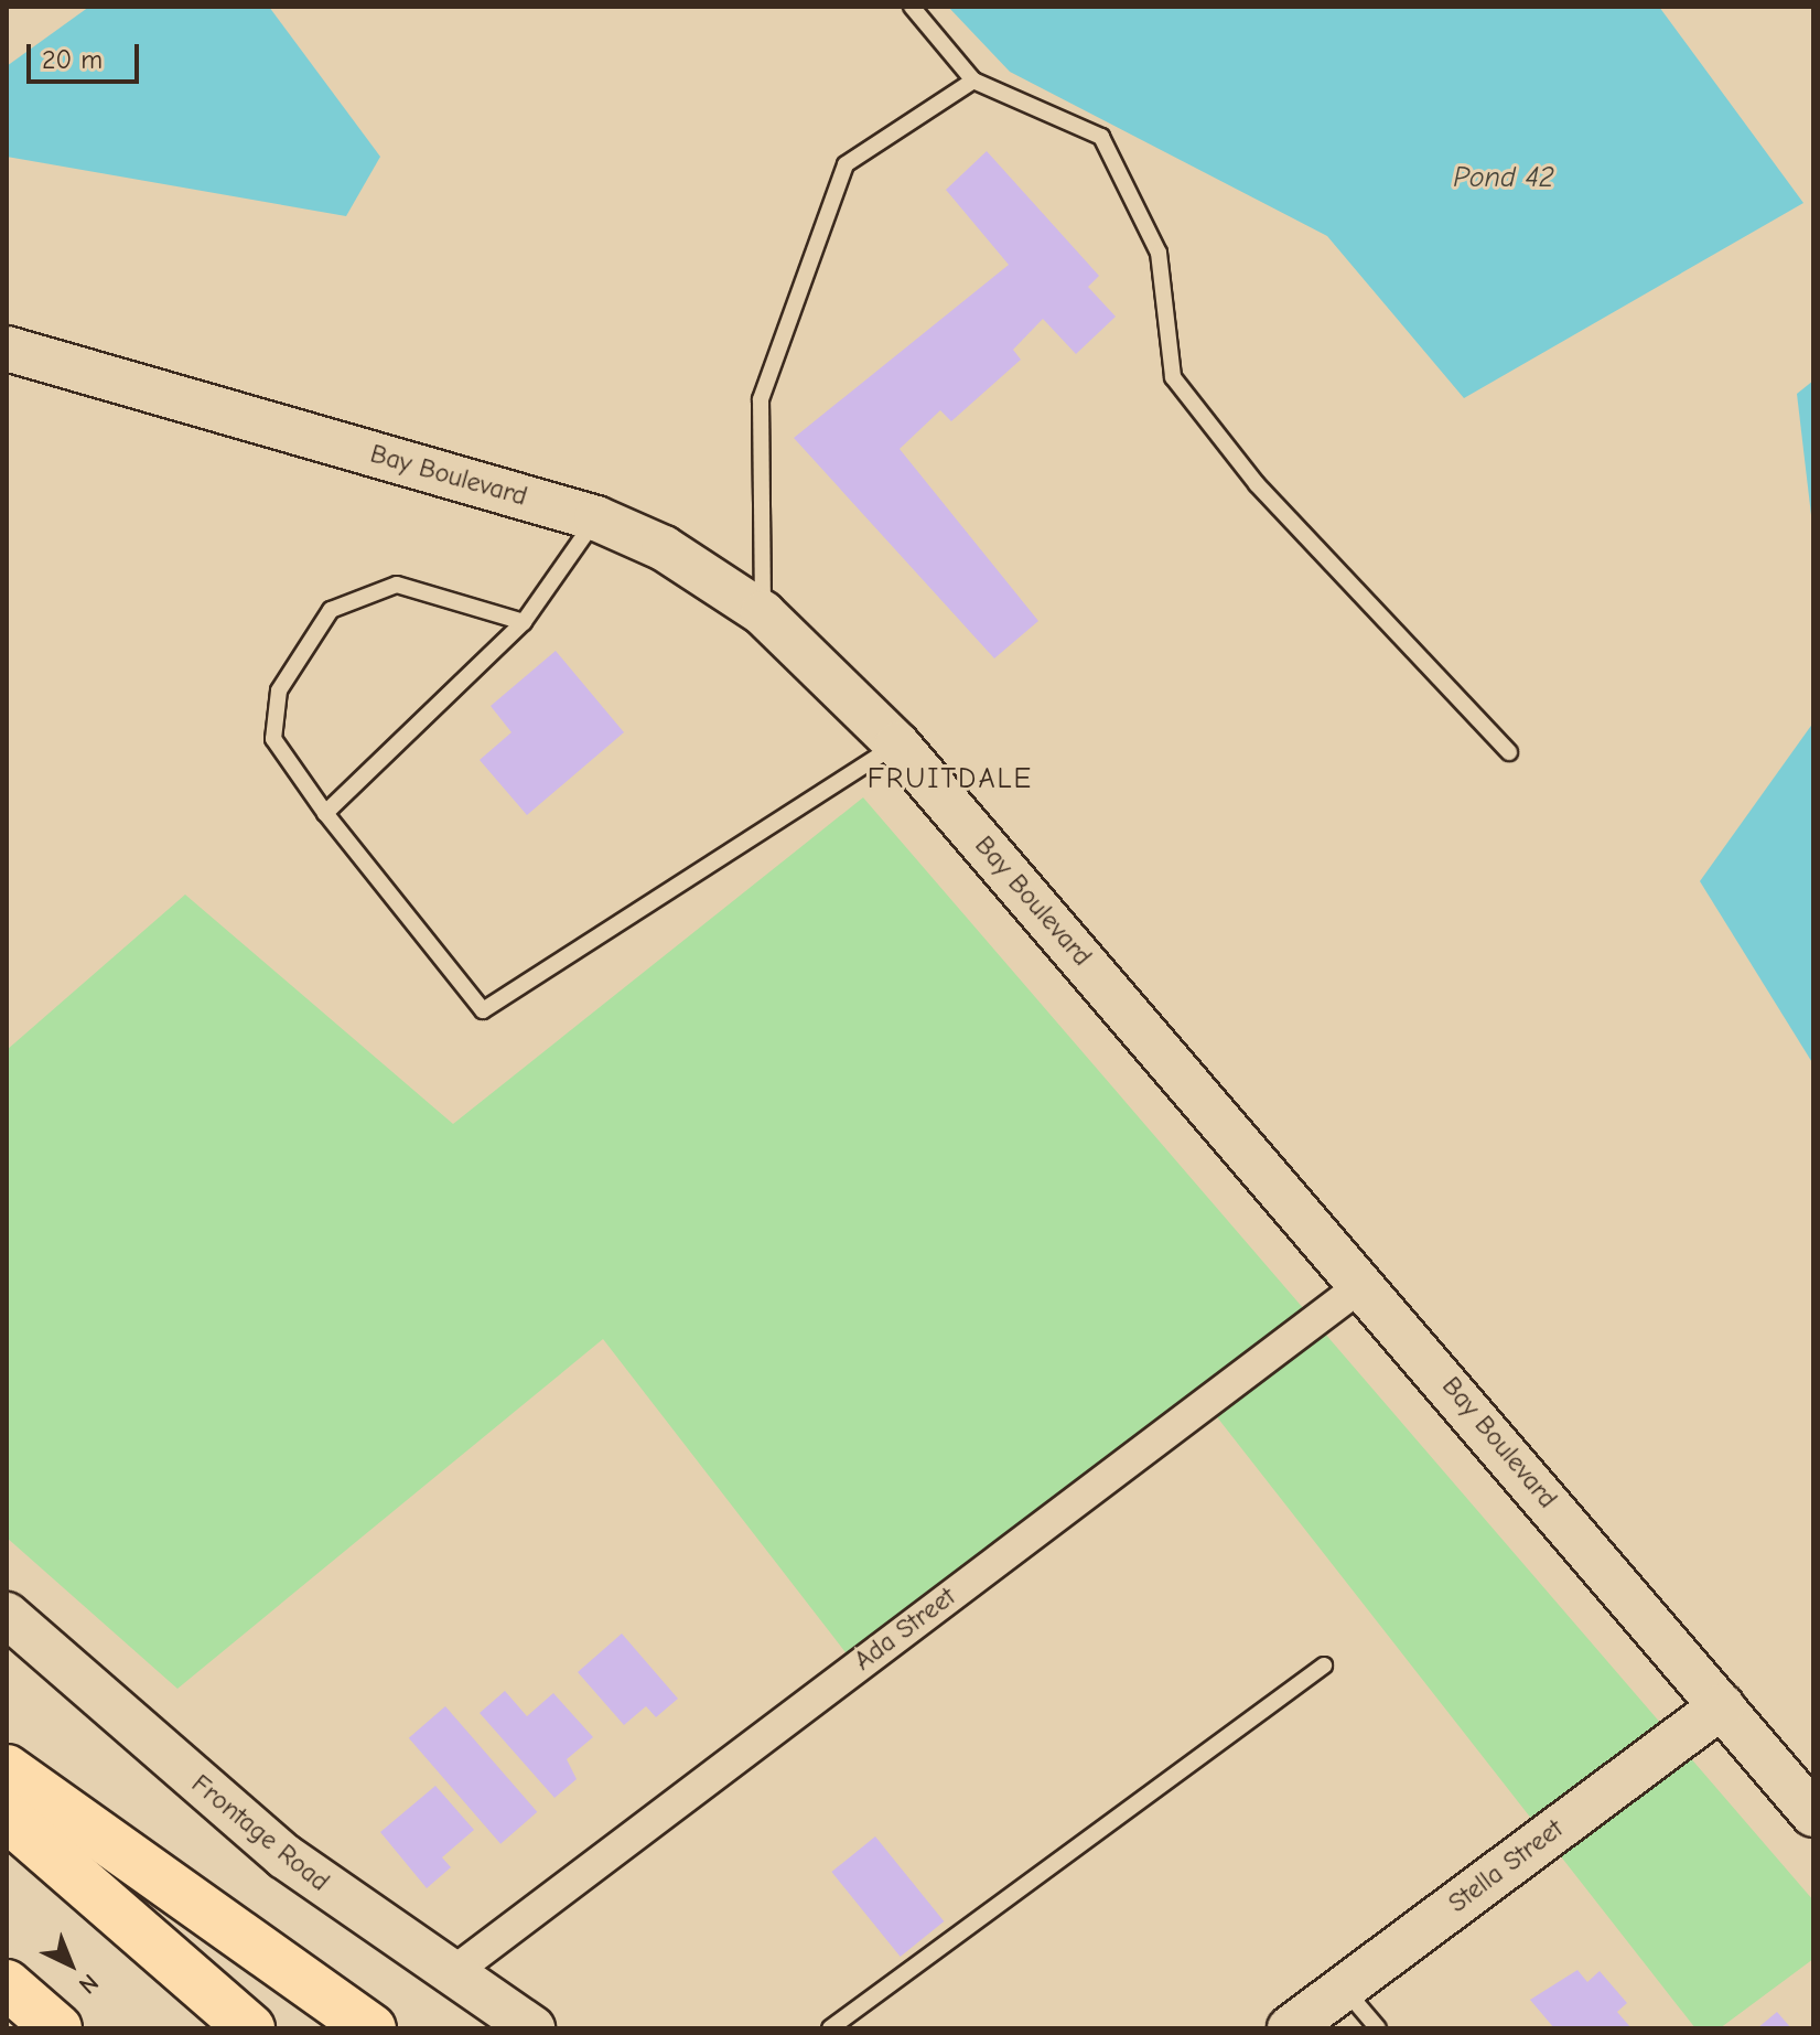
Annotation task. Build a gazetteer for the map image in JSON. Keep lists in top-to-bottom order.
{
  "streets": {
    "street": [
      "Bay Boulevard",
      "Ada Street",
      "Frontage Road",
      "Stella Street"
    ]
  },
  "crossings": [
    ["Bay Boulevard", "Ada Street"],
    ["Bay Boulevard", "Stella Street"],
    ["Ada Street", "Frontage Road"]
  ],
  "districts": ["FRUITDALE"],
  "water": ["Pond 42"],
  "scale_bar": "20 m",
  "north": "bottom right"
}
